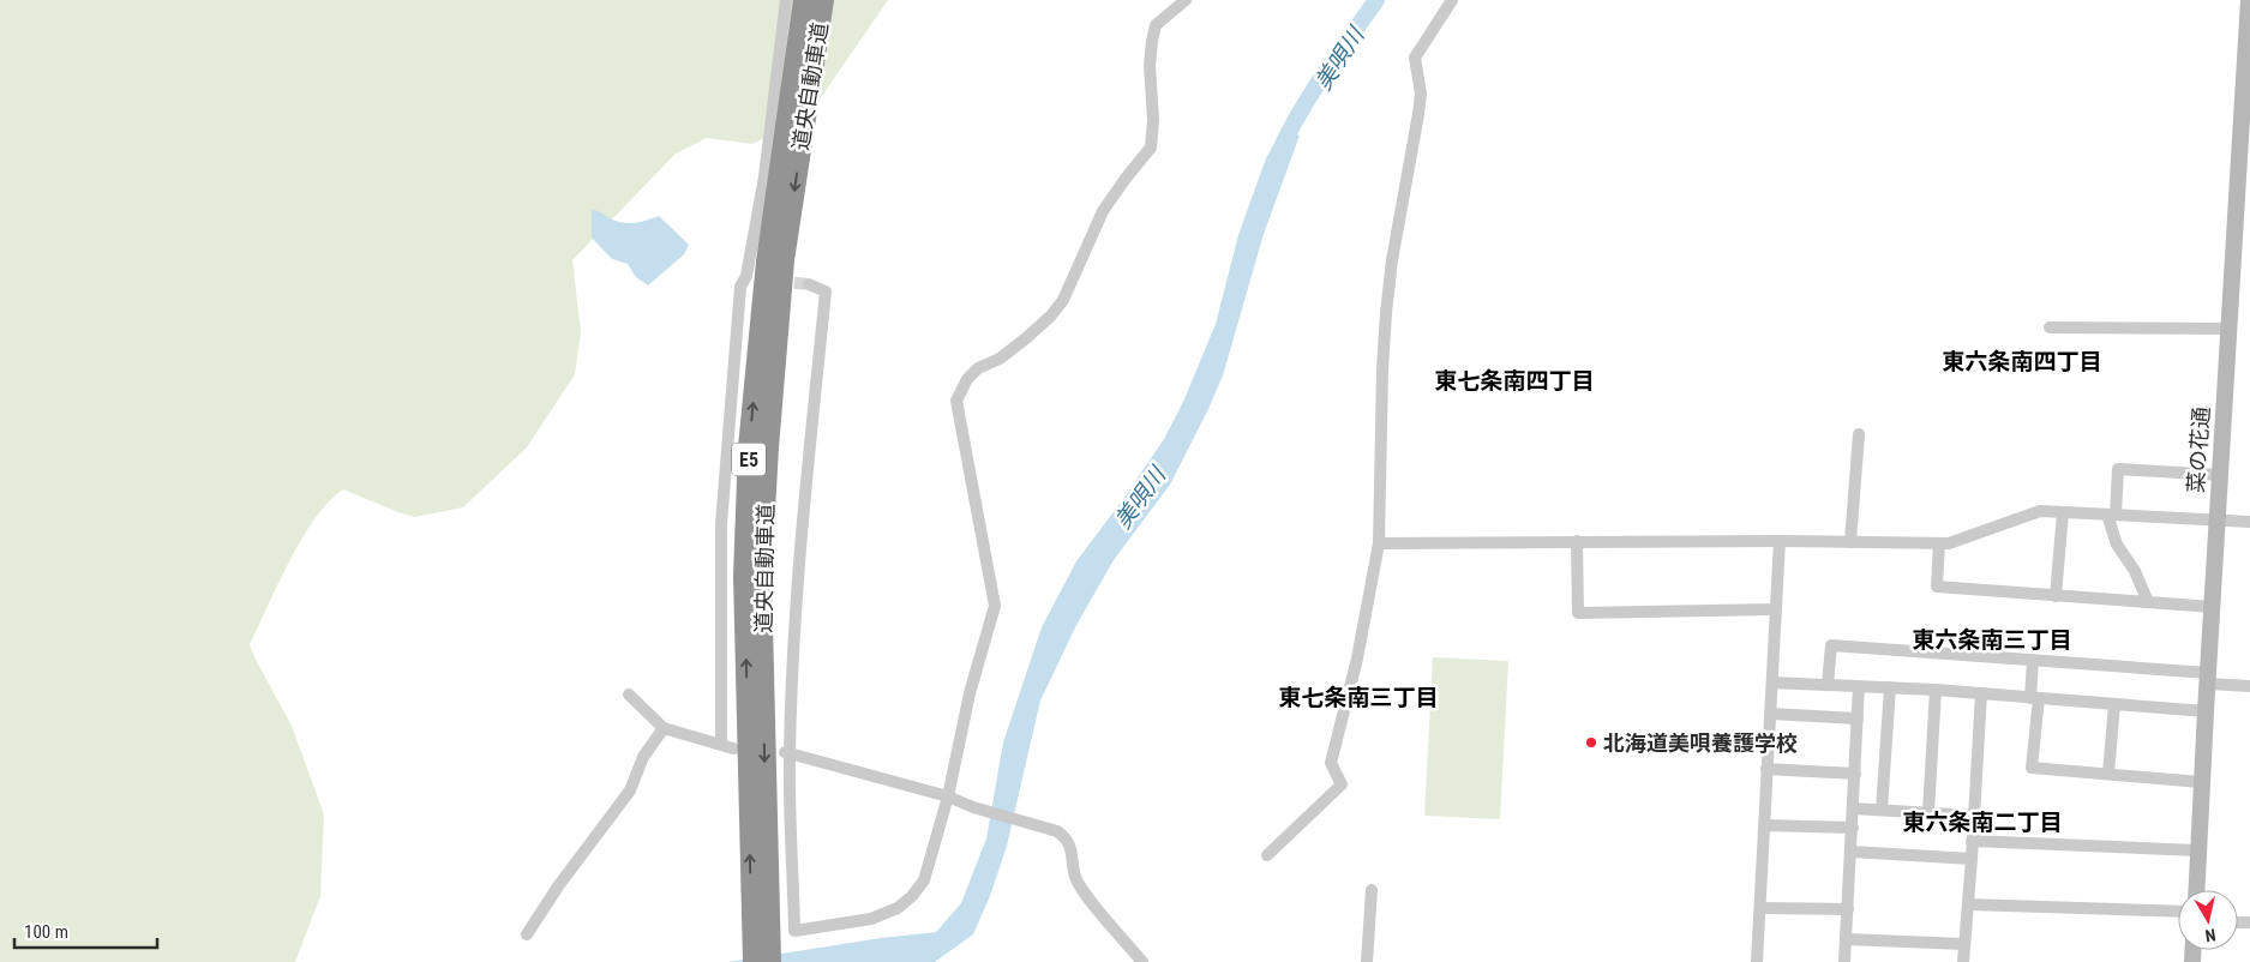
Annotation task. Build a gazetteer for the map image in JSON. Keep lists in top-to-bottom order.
{
  "streets": {
    "highway": ["道央自動車道", "E5"],
    "street": ["菜の花通"]
  },
  "districts": [
    "東六条南四丁目",
    "東七条南四丁目",
    "東六条南三丁目",
    "東七条南三丁目",
    "東六条南二丁目"
  ],
  "water": ["美唄川"],
  "places": ["北海道美唄養護学校"],
  "scale_bar": "100 m",
  "north": "bottom"
}
